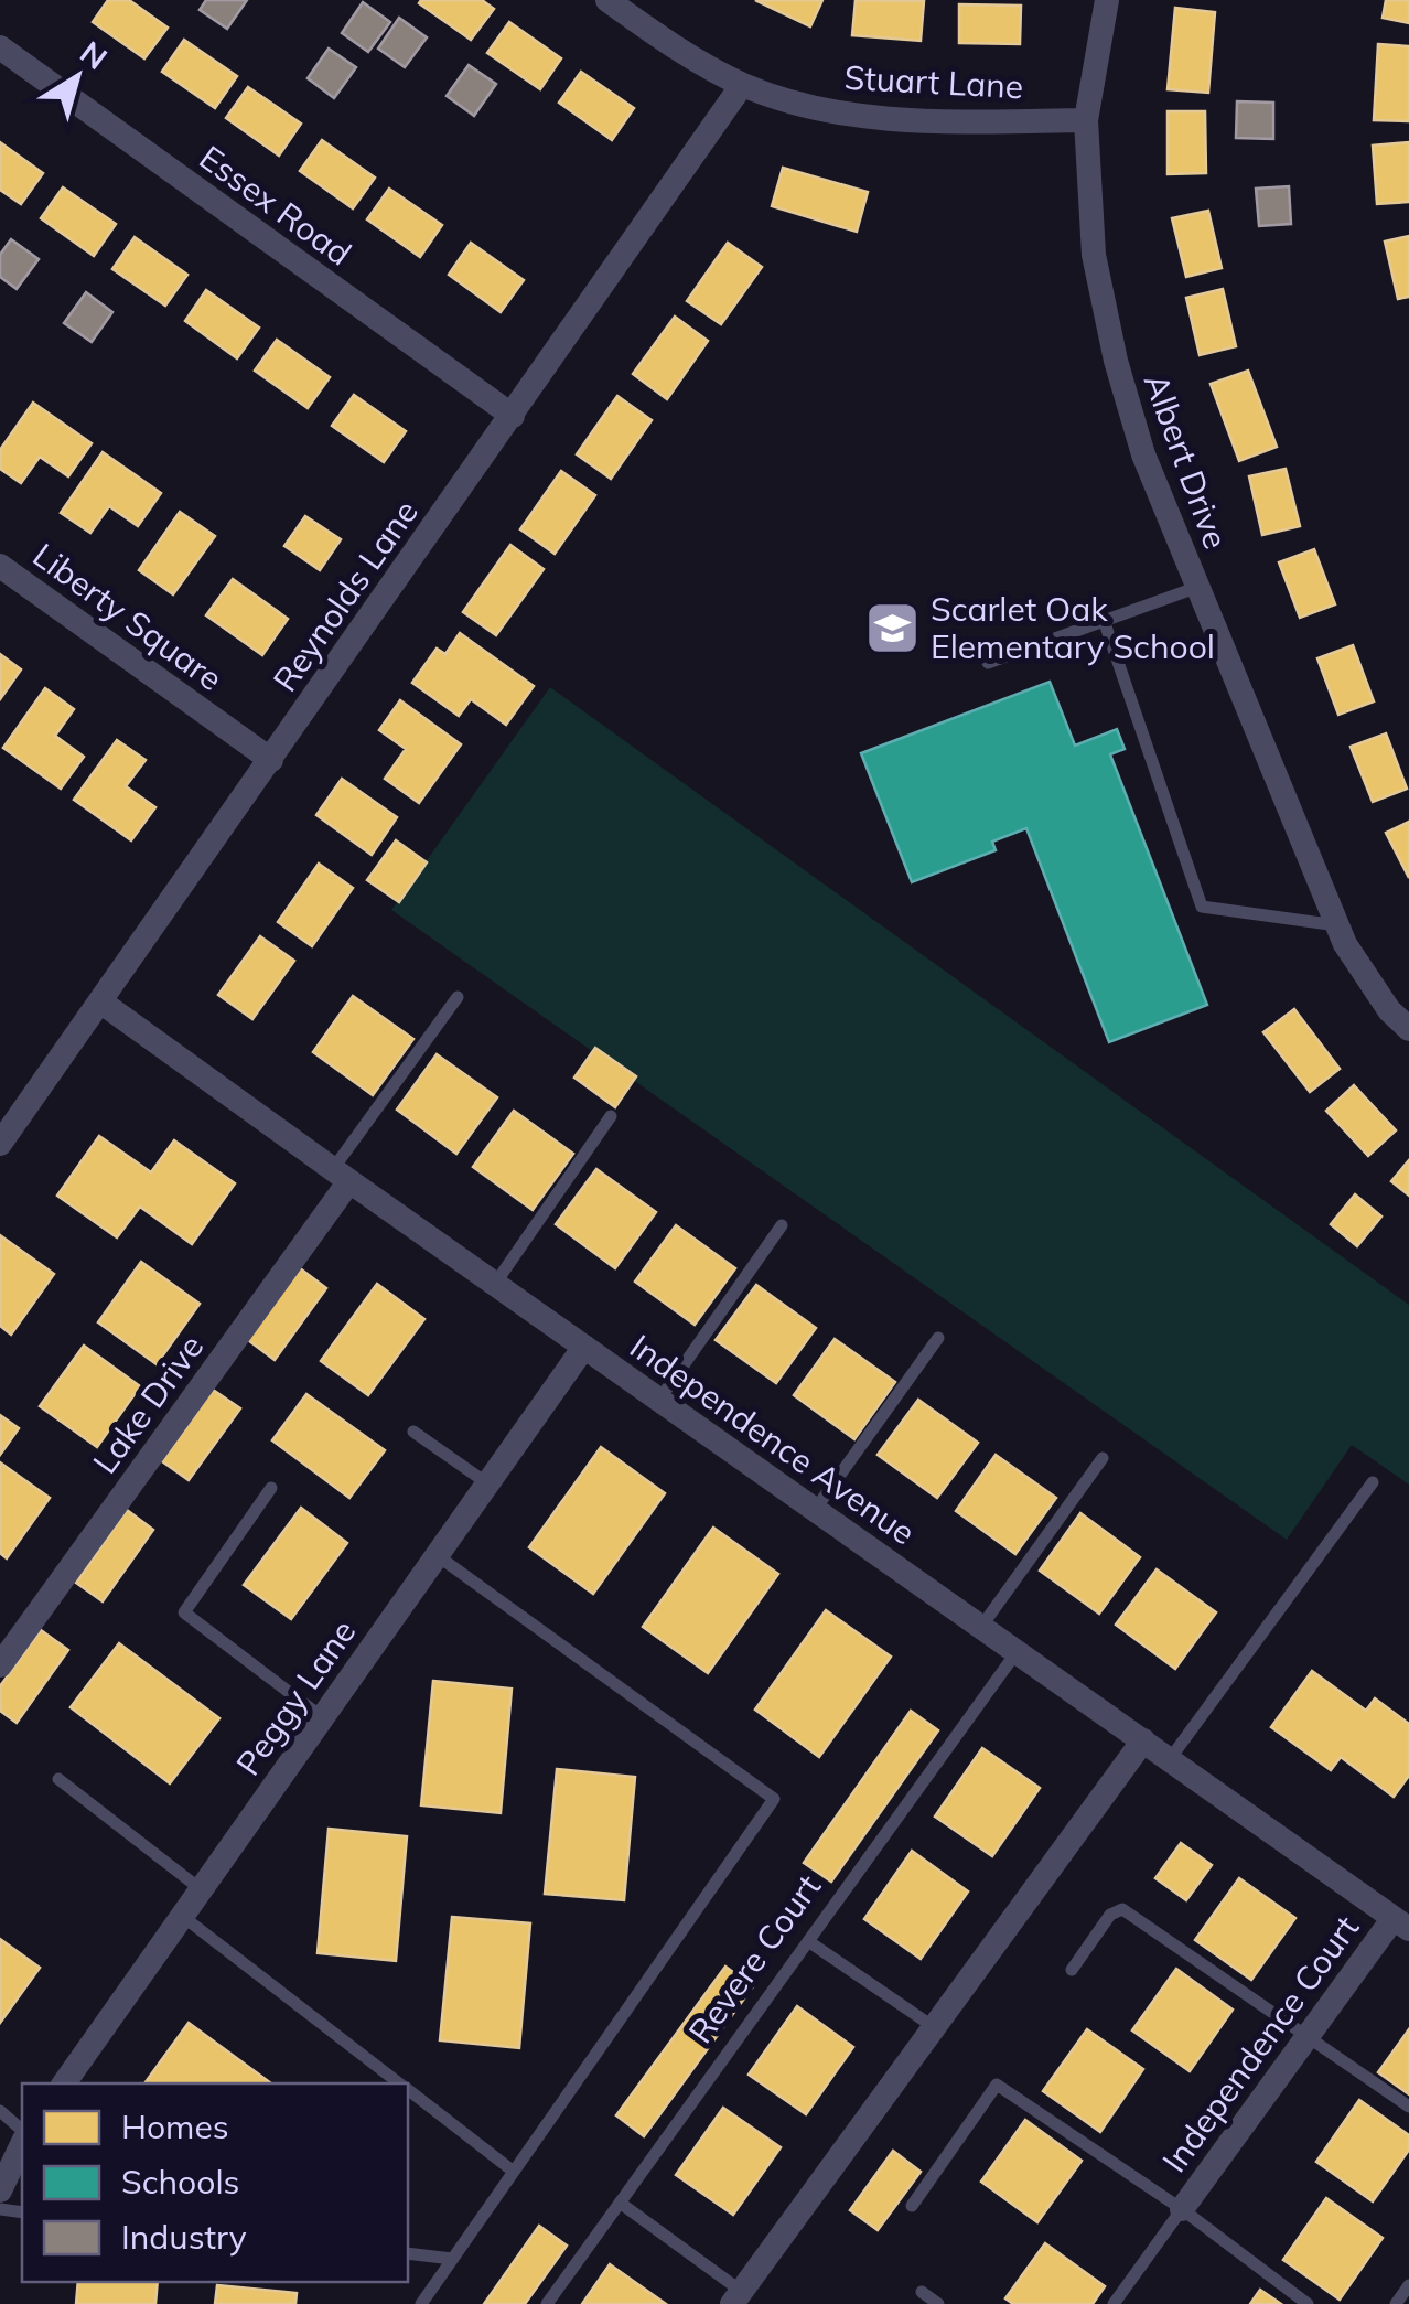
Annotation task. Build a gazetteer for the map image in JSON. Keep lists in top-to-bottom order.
{
  "streets": {
    "street": [
      "Stuart Lane",
      "Essex Road",
      "Albert Drive",
      "Reynolds Lane",
      "Liberty Square",
      "Lake Drive",
      "Independence Avenue",
      "Peggy Lane",
      "Independence Court"
    ],
    "lane": ["Revere Court"]
  },
  "crossings": [
    ["Stuart Lane", "Albert Drive"],
    ["Stuart Lane", "Reynolds Lane"],
    ["Essex Road", "Reynolds Lane"],
    ["Reynolds Lane", "Liberty Square"],
    ["Reynolds Lane", "Independence Avenue"],
    ["Lake Drive", "Independence Avenue"],
    ["Independence Avenue", "Peggy Lane"],
    ["Independence Avenue", "Revere Court"],
    ["Independence Avenue", "Independence Court"]
  ],
  "places": {
    "school or university": ["Scarlet Oak Elementary School"]
  },
  "legend": ["Homes", "Schools", "Industry"],
  "north": "top right"
}
